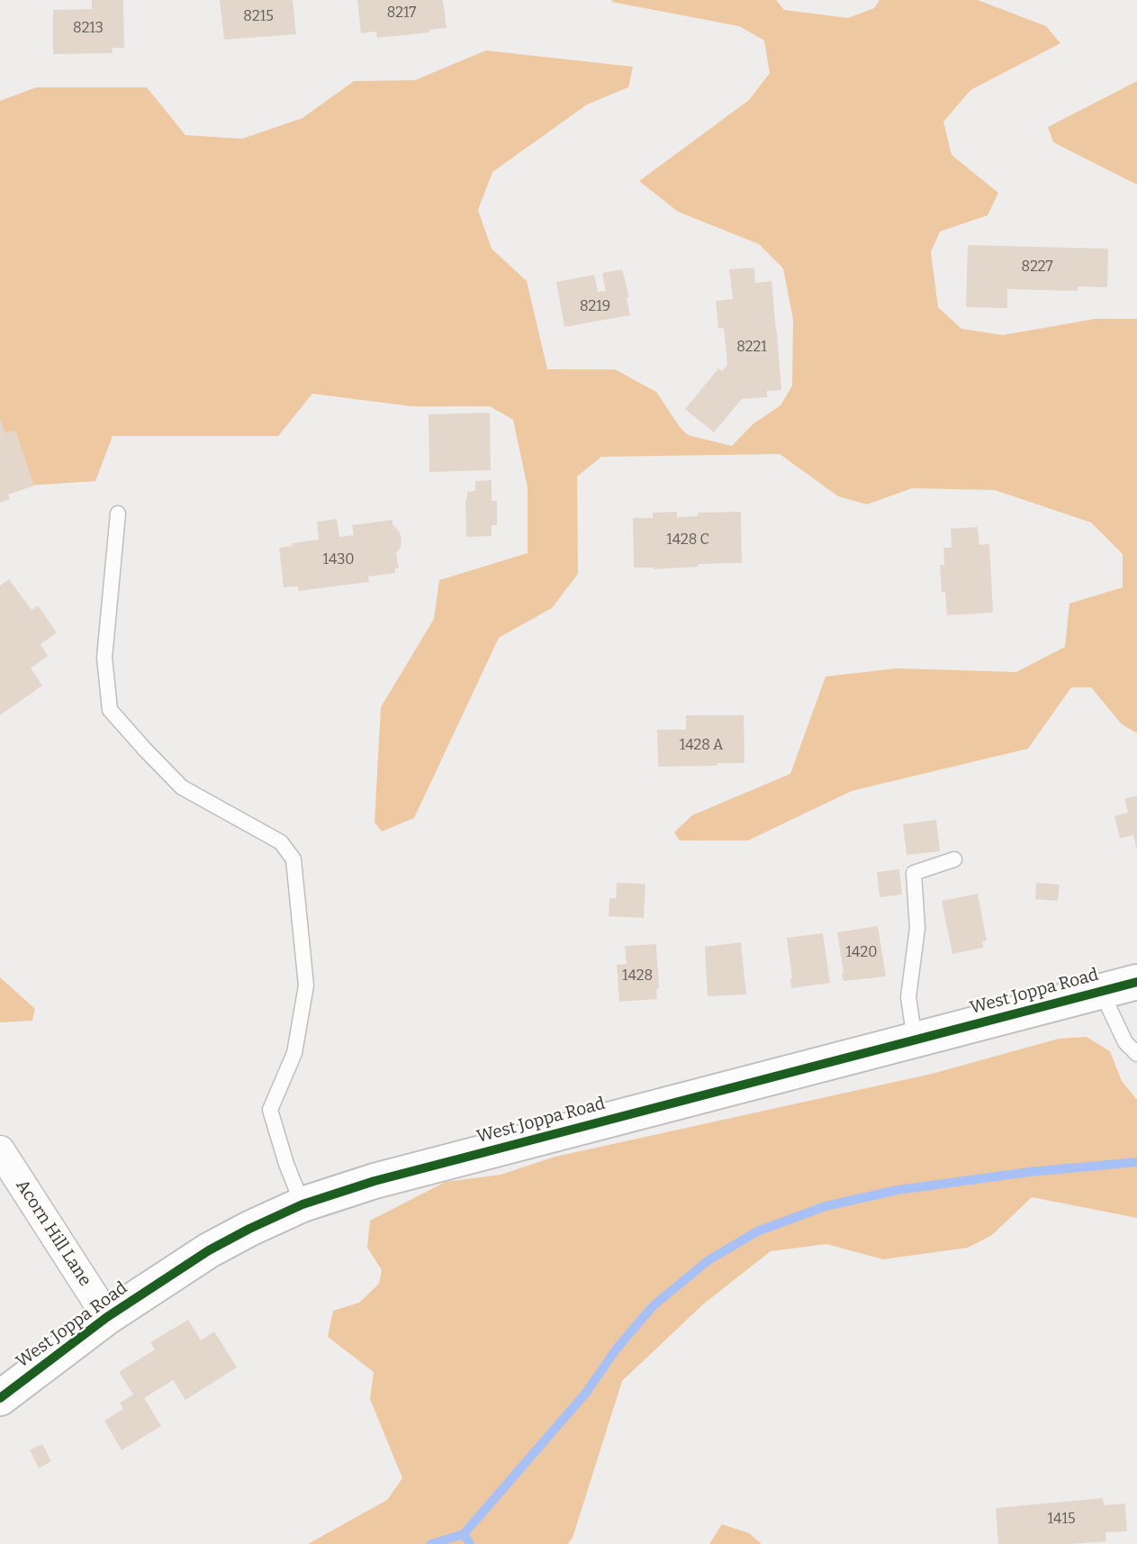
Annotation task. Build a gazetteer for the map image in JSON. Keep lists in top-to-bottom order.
{
  "streets": {
    "street": ["West Joppa Road", "Acorn Hill Lane"]
  },
  "crossings": [
    ["West Joppa Road", "Acorn Hill Lane"]
  ],
  "house_numbers": [
    "8217",
    "8215",
    "8213",
    "8227",
    "8219",
    "8221",
    "1428 C",
    "1430",
    "1428 A",
    "1420",
    "1428",
    "1415"
  ]
}
